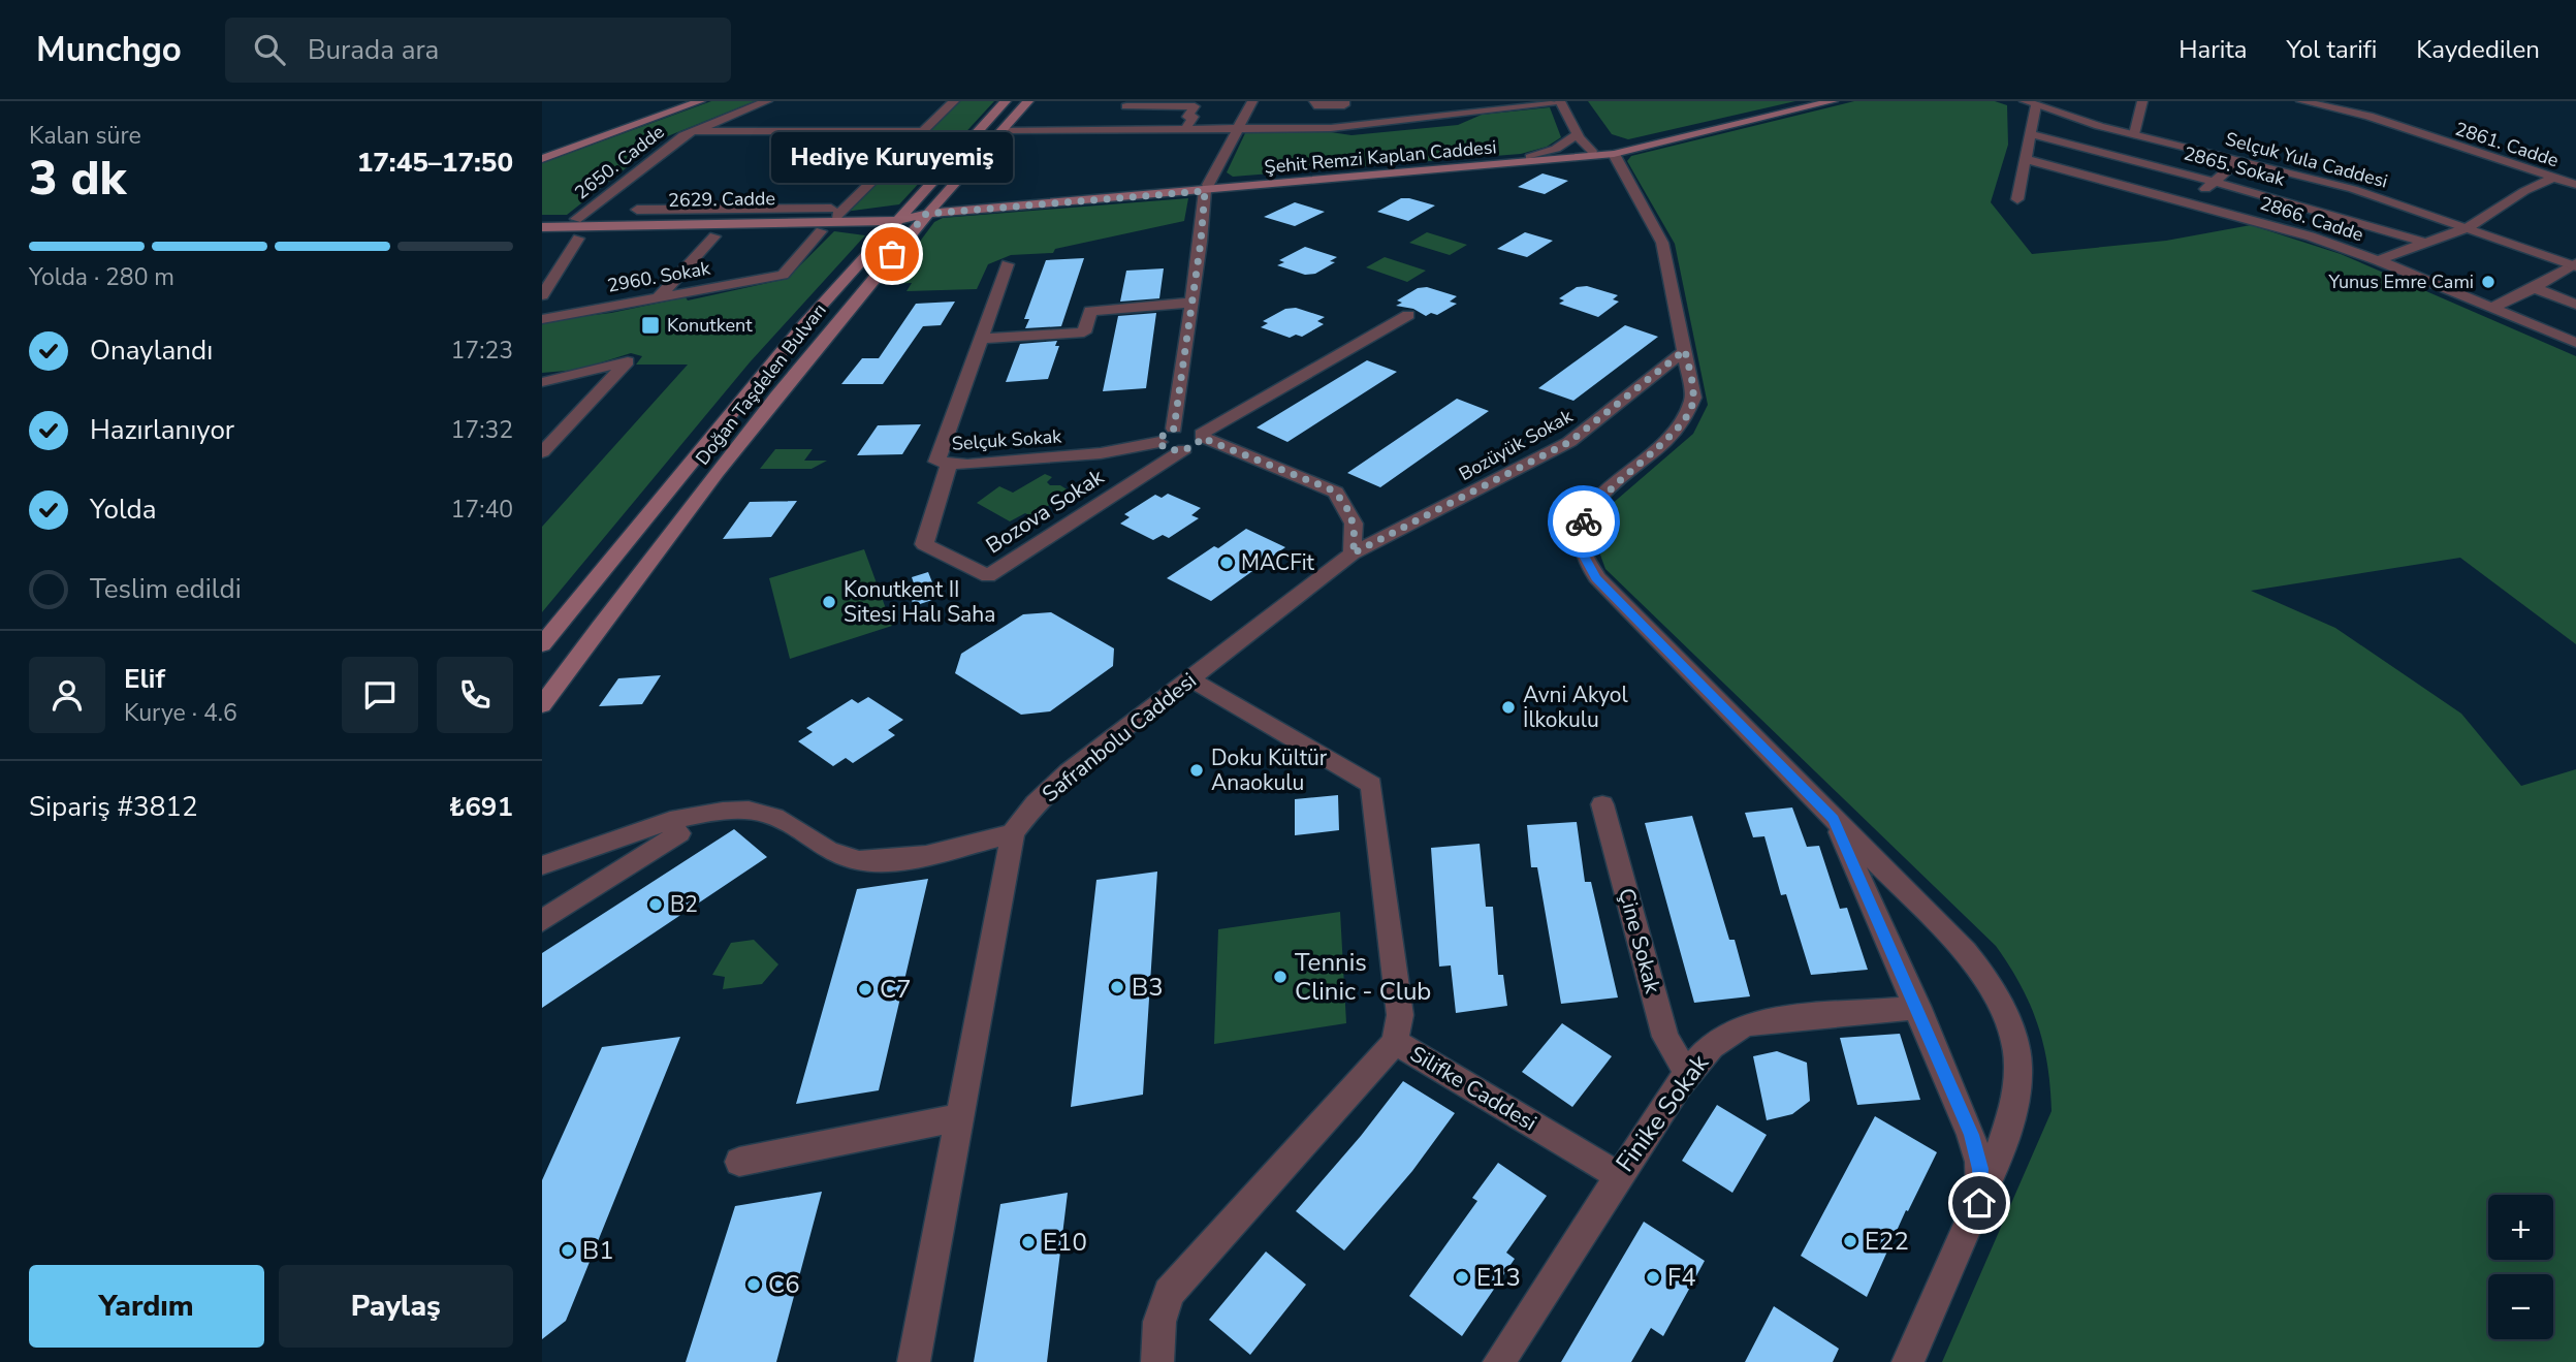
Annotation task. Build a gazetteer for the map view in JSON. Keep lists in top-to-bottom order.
{
  "streets": {
    "main road": ["Şehit Remzi Kaplan Caddesi", "2629. Cadde", "Doğan Taşdelen Bulvarı"],
    "street": [
      "2861. Cadde",
      "Selçuk Yula Caddesi",
      "2650. Cadde",
      "2865. Sokak",
      "2866. Cadde",
      "2960. Sokak",
      "Selçuk Sokak",
      "Bozüyük Sokak",
      "Bozova Sokak",
      "Safranbolu Caddesi",
      "Çine Sokak",
      "Silifke Caddesi",
      "Finike Sokak"
    ]
  },
  "crossings": [
    ["Şehit Remzi Kaplan Caddesi", "2629. Cadde"],
    ["Şehit Remzi Kaplan Caddesi", "Doğan Taşdelen Bulvarı"],
    ["2650. Cadde", "2629. Cadde"],
    ["2629. Cadde", "Doğan Taşdelen Bulvarı"],
    ["Selçuk Sokak", "Bozova Sokak"],
    ["Bozüyük Sokak", "Safranbolu Caddesi"],
    ["Safranbolu Caddesi", "Silifke Caddesi"],
    ["Çine Sokak", "Finike Sokak"],
    ["Silifke Caddesi", "Finike Sokak"]
  ],
  "places": {
    "other": [
      "Hediye Kuruyemiş",
      "Yunus Emre Cami",
      "MACFit",
      "Konutkent II Sitesi Halı Saha",
      "Avni Akyol İlkokulu",
      "Doku Kültür Anaokulu",
      "B2",
      "Tennis Clinic - Club",
      "B3",
      "C7",
      "E22",
      "E10",
      "B1",
      "E13",
      "F4",
      "C6"
    ],
    "transit": ["Konutkent"]
  },
  "page": {
    "header": "Munchgo",
    "search": "Burada ara",
    "nav": ["Harita", "Yol tarifi", "Kaydedilen"],
    "heading": ["3 dk", "Kalan süre", "17:45–17:50"],
    "panel": [
      "Elif",
      "Kurye · 4.6",
      "Sipariş #3812",
      "₺691"
    ],
    "bubble": "Hediye Kuruyemiş",
    "bar": "Yolda · 280 m",
    "list": [
      ["Onaylandı", "17:23"],
      ["Hazırlanıyor", "17:32"],
      ["Yolda", "17:40"],
      "Teslim edildi"
    ],
    "map_buttons": ["+", "−"],
    "buttons": ["Yardım", "Paylaş"]
  }
}
